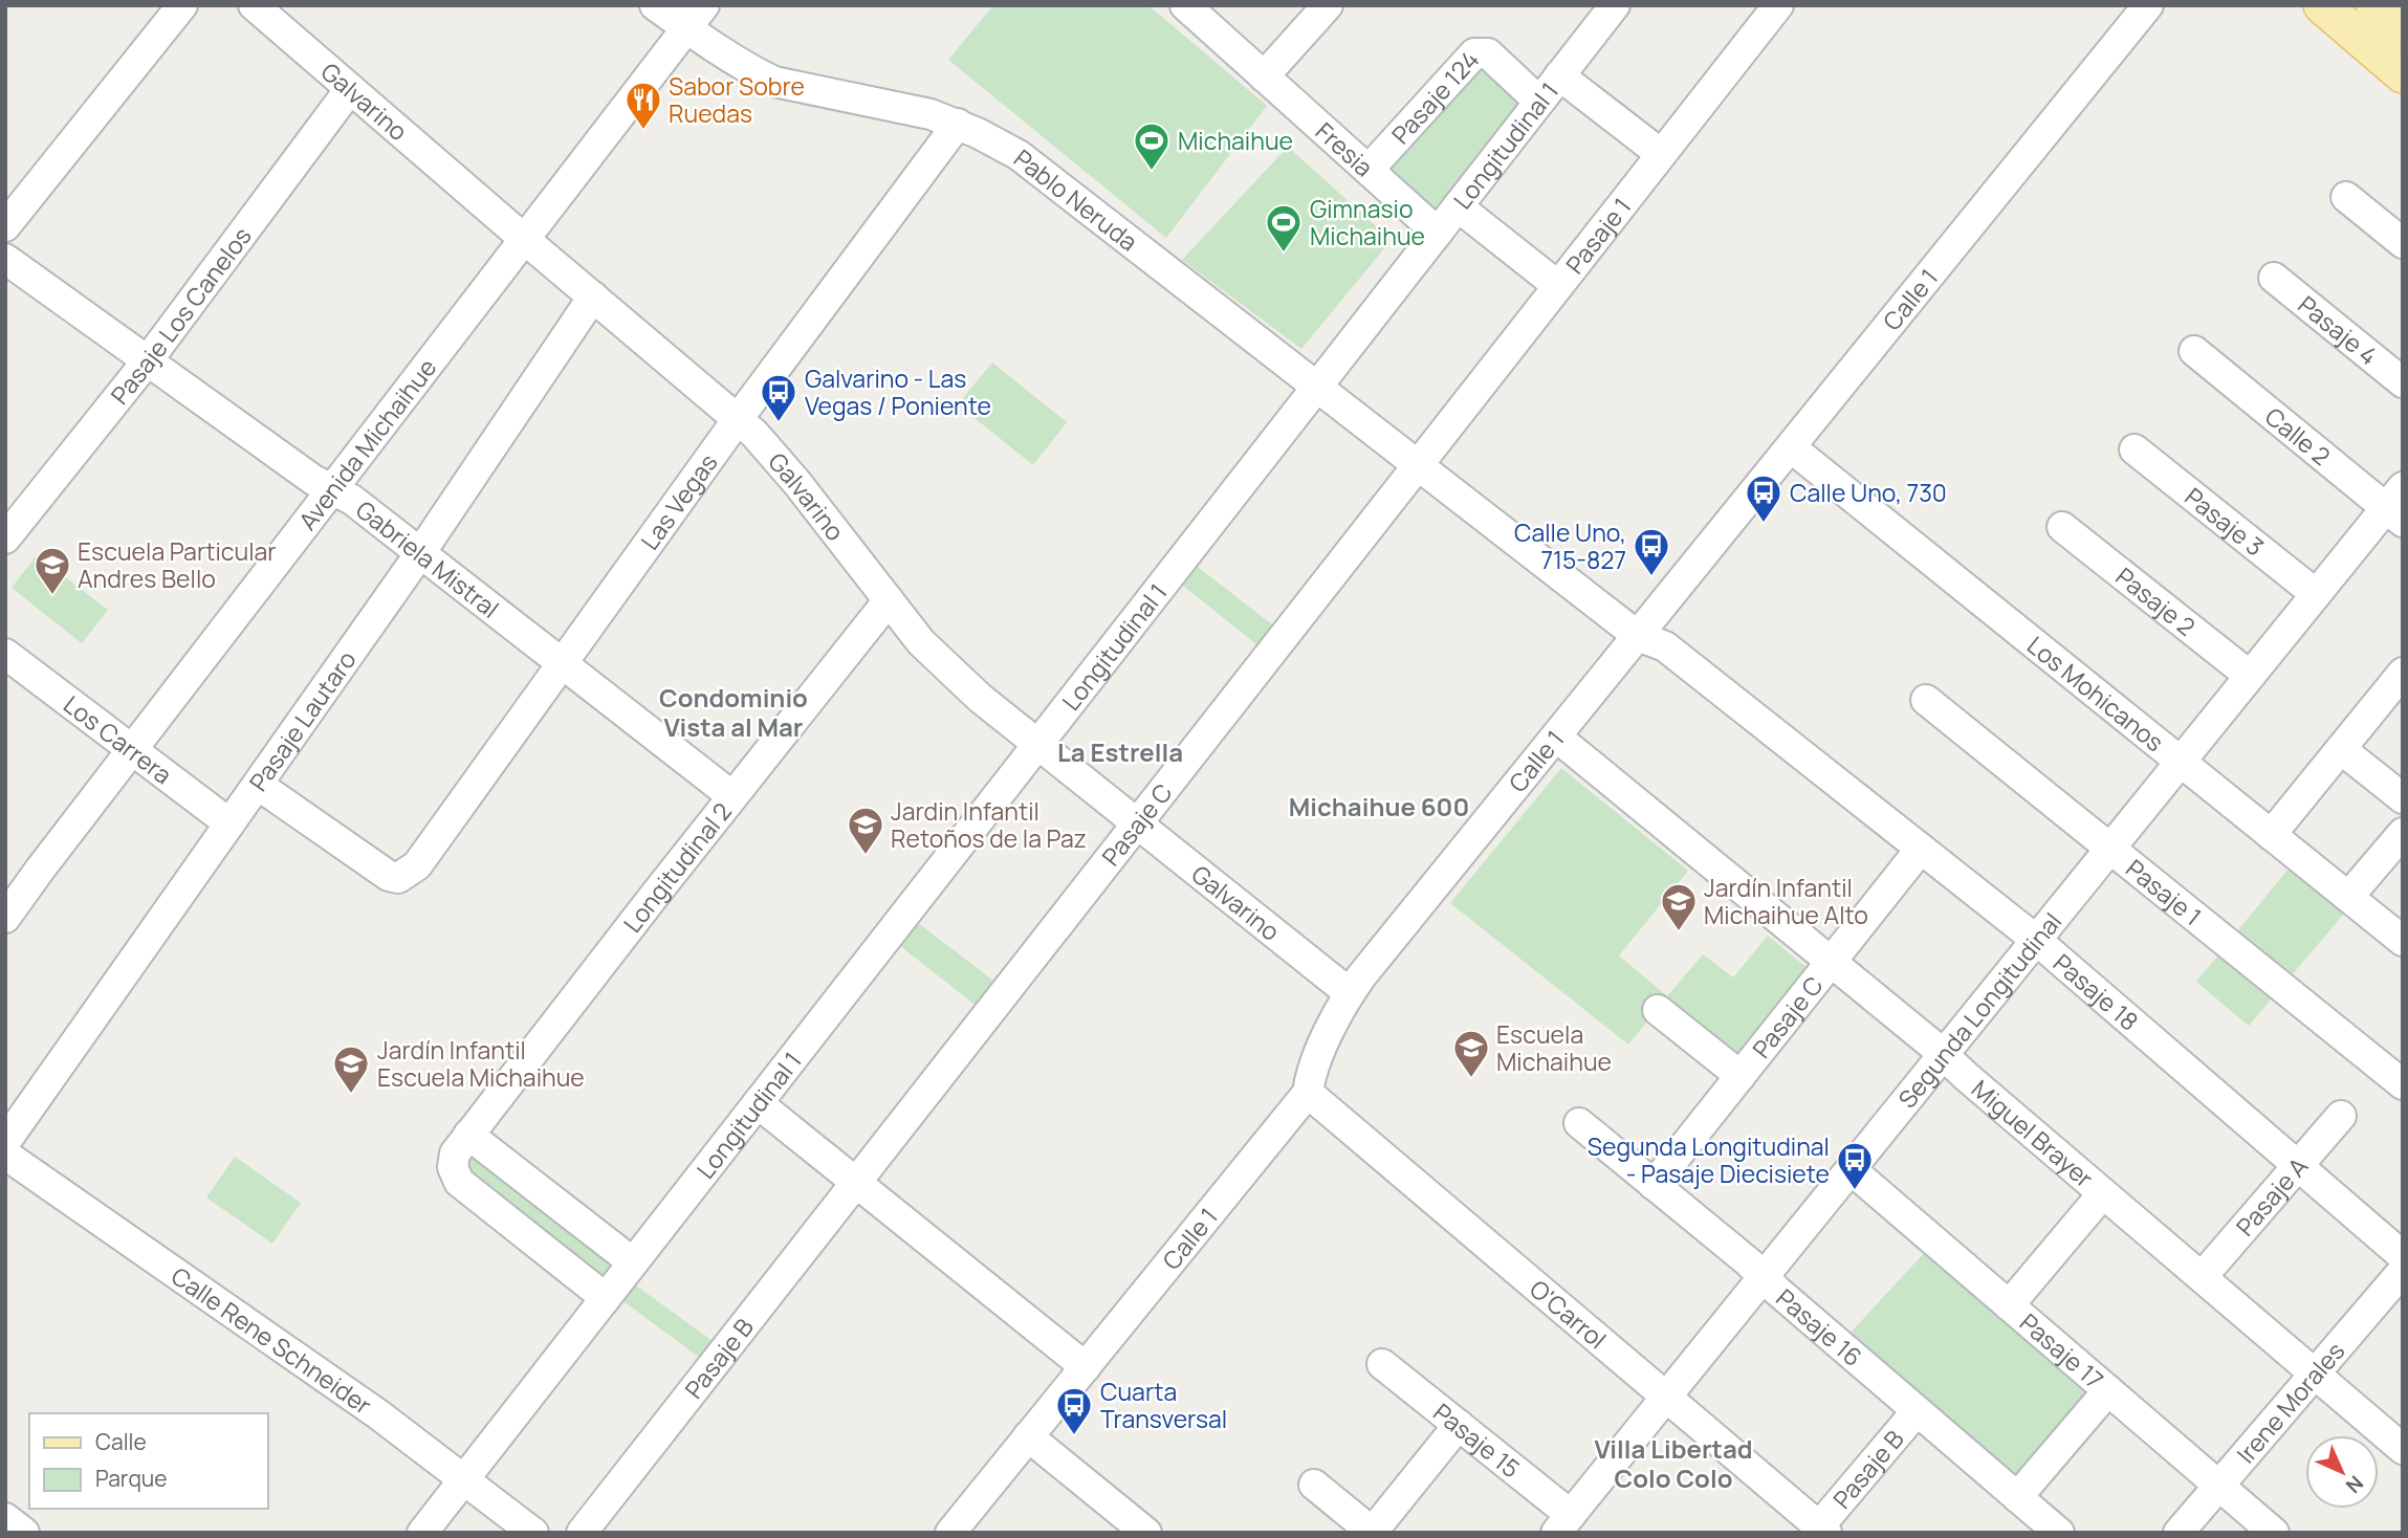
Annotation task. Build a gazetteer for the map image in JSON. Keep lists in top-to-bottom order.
{
  "streets": {
    "street": [
      "Galvarino",
      "Pasaje 124",
      "Longitudinal 1",
      "Fresia",
      "Pablo Neruda",
      "Pasaje 1",
      "Calle 1",
      "Pasaje Los Canelos",
      "Pasaje 4",
      "Calle 2",
      "Avenida Michaihue",
      "Las Vegas",
      "Pasaje 3",
      "Gabriela Mistral",
      "Pasaje 2",
      "Los Mohicanos",
      "Pasaje Lautaro",
      "Los Carrera",
      "Pasaje C",
      "Longitudinal 2",
      "Pasaje 18",
      "Segunda Longitudinal",
      "Miguel Brayer",
      "Pasaje A",
      "O'Carrol",
      "Pasaje 16",
      "Calle Rene Schneider",
      "Pasaje 17",
      "Pasaje B",
      "Irene Morales",
      "Pasaje 15"
    ]
  },
  "crossings": [
    ["Galvarino", "Longitudinal 1"],
    ["Galvarino", "Calle 1"],
    ["Galvarino", "Pasaje Los Canelos"],
    ["Galvarino", "Avenida Michaihue"],
    ["Galvarino", "Las Vegas"],
    ["Galvarino", "Pasaje Lautaro"],
    ["Galvarino", "Pasaje C"],
    ["Galvarino", "Longitudinal 2"],
    ["Pasaje 124", "Longitudinal 1"],
    ["Pasaje 124", "Fresia"],
    ["Longitudinal 1", "Fresia"],
    ["Longitudinal 1", "Pablo Neruda"],
    ["Longitudinal 1", "Longitudinal 2"],
    ["Longitudinal 1", "Calle Rene Schneider"],
    ["Pablo Neruda", "Pasaje 1"],
    ["Pablo Neruda", "Calle 1"],
    ["Pablo Neruda", "Avenida Michaihue"],
    ["Pablo Neruda", "Las Vegas"],
    ["Pablo Neruda", "Pasaje C"],
    ["Pablo Neruda", "Pasaje 18"],
    ["Pasaje 1", "Pasaje C"],
    ["Pasaje 1", "Segunda Longitudinal"],
    ["Calle 1", "Los Mohicanos"],
    ["Calle 1", "Pasaje 18"],
    ["Calle 1", "Miguel Brayer"],
    ["Calle 1", "O'Carrol"],
    ["Pasaje Los Canelos", "Gabriela Mistral"],
    ["Calle 2", "Segunda Longitudinal"],
    ["Avenida Michaihue", "Gabriela Mistral"],
    ["Avenida Michaihue", "Los Carrera"],
    ["Las Vegas", "Gabriela Mistral"],
    ["Las Vegas", "Pasaje Lautaro"],
    ["Pasaje 3", "Segunda Longitudinal"],
    ["Gabriela Mistral", "Pasaje Lautaro"],
    ["Gabriela Mistral", "Longitudinal 2"],
    ["Pasaje 2", "Segunda Longitudinal"],
    ["Los Mohicanos", "Segunda Longitudinal"],
    ["Pasaje Lautaro", "Los Carrera"],
    ["Pasaje C", "Pasaje 18"],
    ["Pasaje C", "Miguel Brayer"],
    ["Pasaje C", "Pasaje 16"],
    ["Pasaje C", "Pasaje B"],
    ["Pasaje 18", "Segunda Longitudinal"],
    ["Pasaje 18", "Pasaje A"],
    ["Segunda Longitudinal", "Miguel Brayer"],
    ["Segunda Longitudinal", "O'Carrol"],
    ["Segunda Longitudinal", "Pasaje 16"],
    ["Segunda Longitudinal", "Pasaje 17"],
    ["Segunda Longitudinal", "Pasaje 15"],
    ["Miguel Brayer", "Pasaje A"],
    ["Miguel Brayer", "Irene Morales"],
    ["O'Carrol", "Pasaje B"],
    ["Pasaje 16", "Pasaje B"],
    ["Pasaje 17", "Irene Morales"]
  ],
  "districts": [
    "Condominio Vista al Mar",
    "La Estrella",
    "Michaihue 600",
    "Villa Libertad Colo Colo"
  ],
  "places": {
    "restaurant": ["Sabor Sobre Ruedas"],
    "sports": ["Michaihue", "Gimnasio Michaihue"],
    "bus stop": [
      "Galvarino - Las Vegas / Poniente",
      "Calle Uno, 730",
      "Calle Uno, 715-827",
      "Segunda Longitudinal - Pasaje Diecisiete",
      "Cuarta Transversal"
    ],
    "school or university": [
      "Escuela Particular Andres Bello",
      "Jardin Infantil Retoños de la Paz",
      "Jardín Infantil Michaihue Alto",
      "Escuela Michaihue",
      "Jardín Infantil Escuela Michaihue"
    ]
  },
  "legend": ["Calle", "Parque"],
  "north": "bottom right"
}
